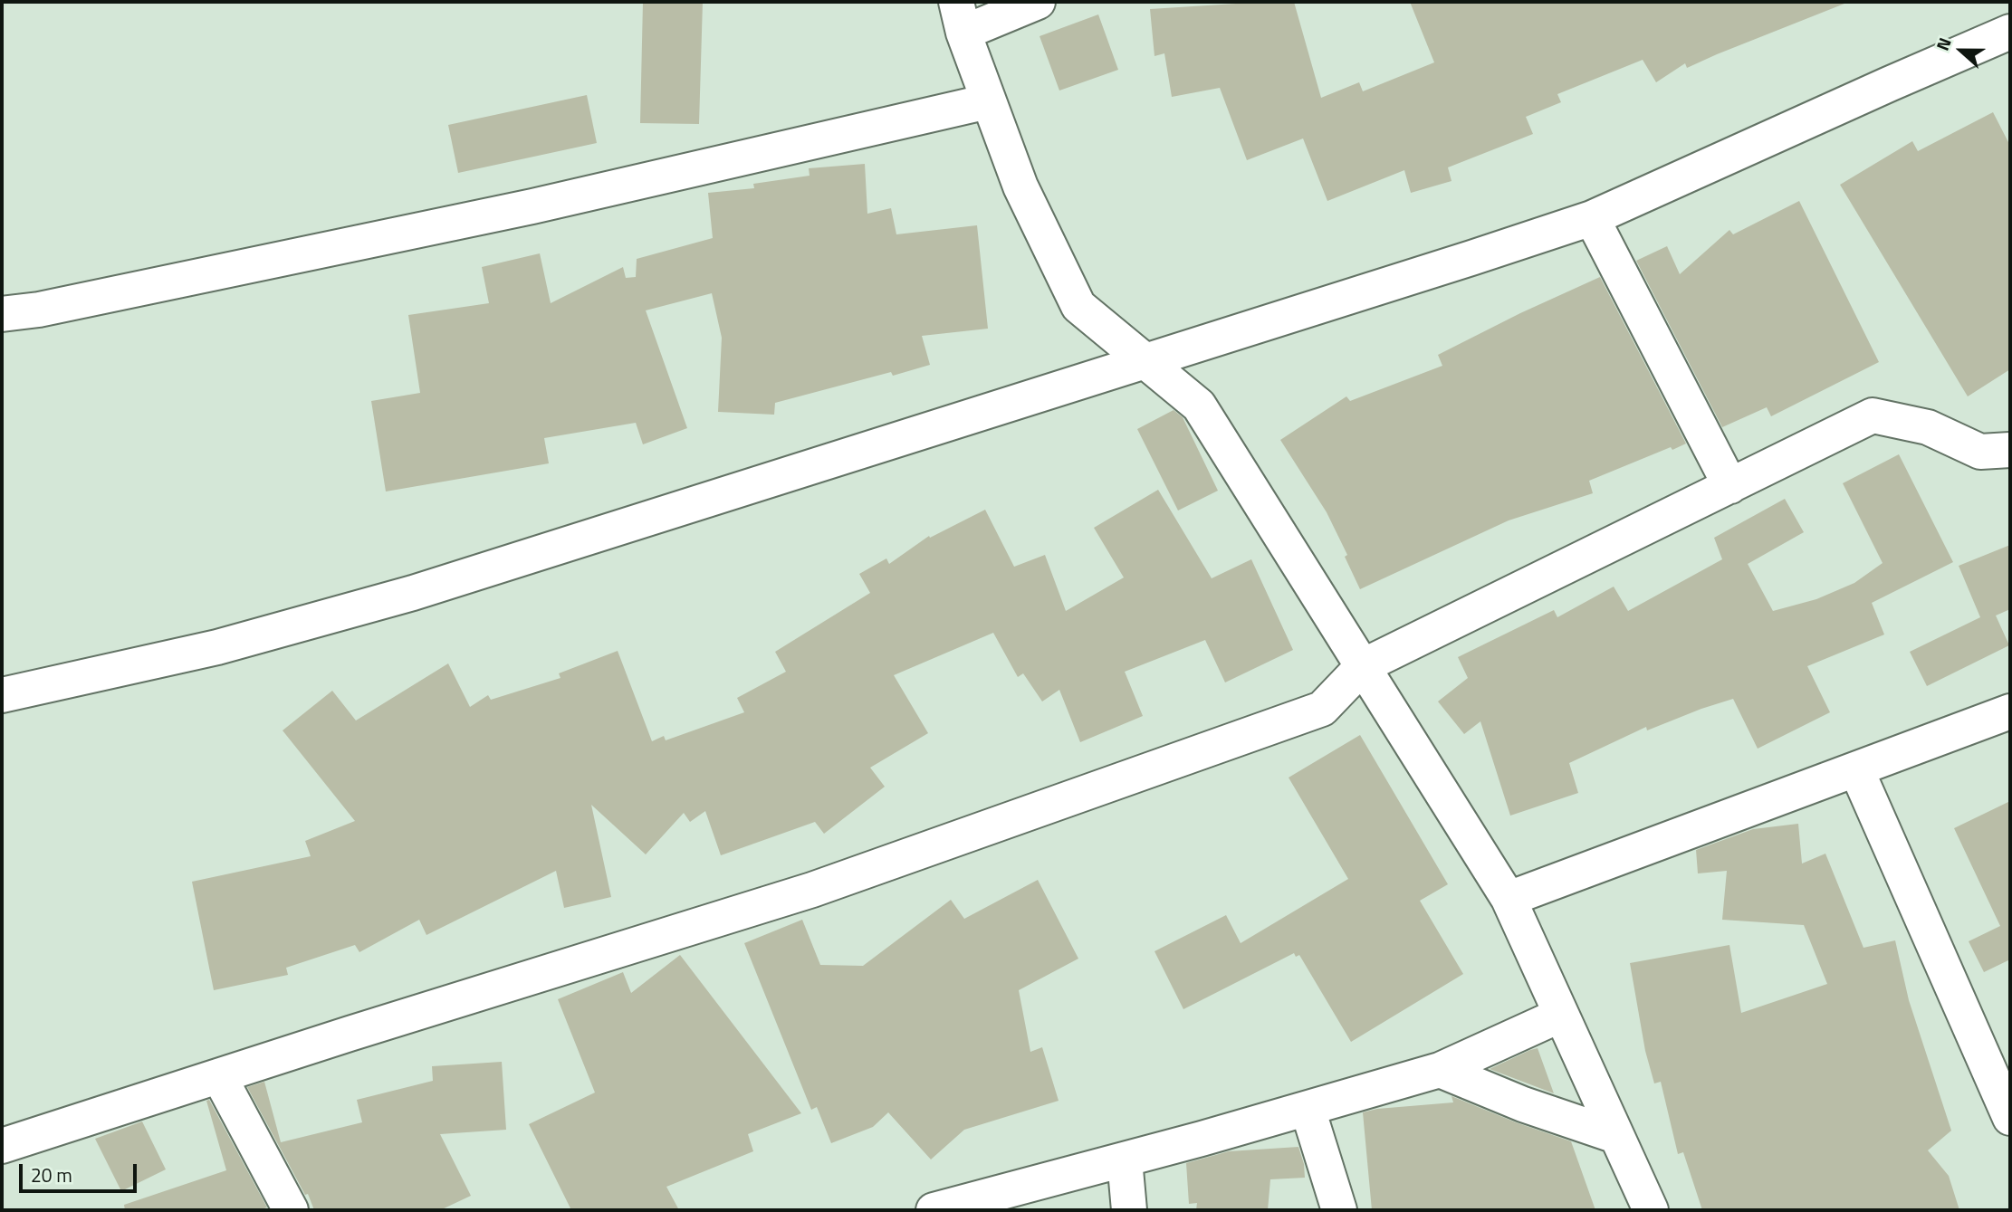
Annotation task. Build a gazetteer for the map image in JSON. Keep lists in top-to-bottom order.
{
  "scale_bar": "20 m",
  "north": "left"
}
